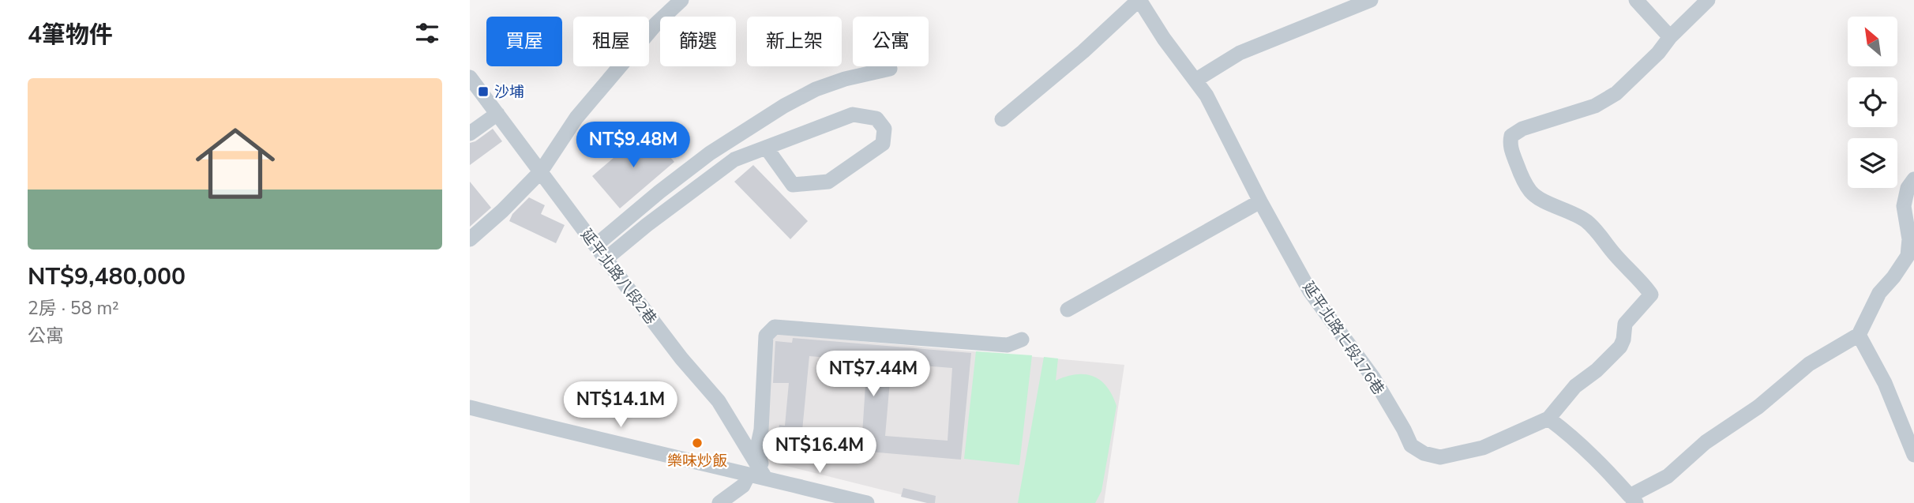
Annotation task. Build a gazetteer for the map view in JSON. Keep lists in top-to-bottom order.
{
  "streets": {
    "street": ["延平北路八段2巷", "延平北路七段176巷"]
  },
  "places": {
    "transit": ["沙埔"],
    "other": ["樂味炒飯"]
  },
  "north": "top left",
  "page": {
    "heading": "4筆物件",
    "chip": [
      "買屋",
      "租屋",
      "篩選",
      "新上架",
      "公寓"
    ],
    "list": [
      {
        "name": "NT$9,480,000",
        "note": "2房 · 58 m² · 公寓"
      }
    ],
    "price": [
      "NT$9.48M",
      "NT$7.44M",
      "NT$14.1M",
      "NT$16.4M"
    ]
  }
}
